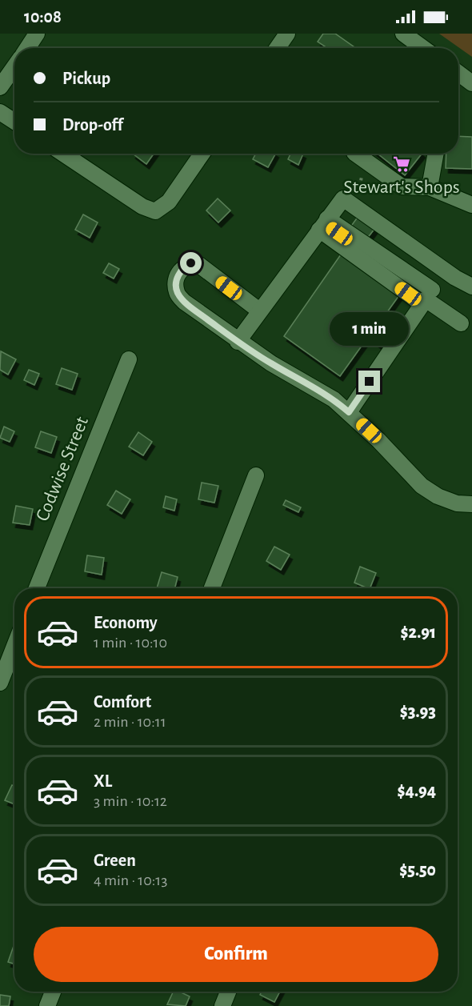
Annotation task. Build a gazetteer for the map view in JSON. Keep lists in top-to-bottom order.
{
  "streets": {
    "street": ["Codwise Street"]
  },
  "places": {
    "supermarket": ["Stewart's Shops"]
  },
  "page": {
    "status": "10:08",
    "banner": ["Pickup", "Drop-off"],
    "bubble": "1 min",
    "list": [
      {
        "name": "Economy",
        "note": "1 min · 10:10",
        "value": "$2.91"
      },
      {
        "name": "Comfort",
        "note": "2 min · 10:11",
        "value": "$3.93"
      },
      {
        "name": "XL",
        "note": "3 min · 10:12",
        "value": "$4.94"
      },
      {
        "name": "Green",
        "note": "4 min · 10:13",
        "value": "$5.50"
      }
    ],
    "buttons": "Confirm"
  }
}
